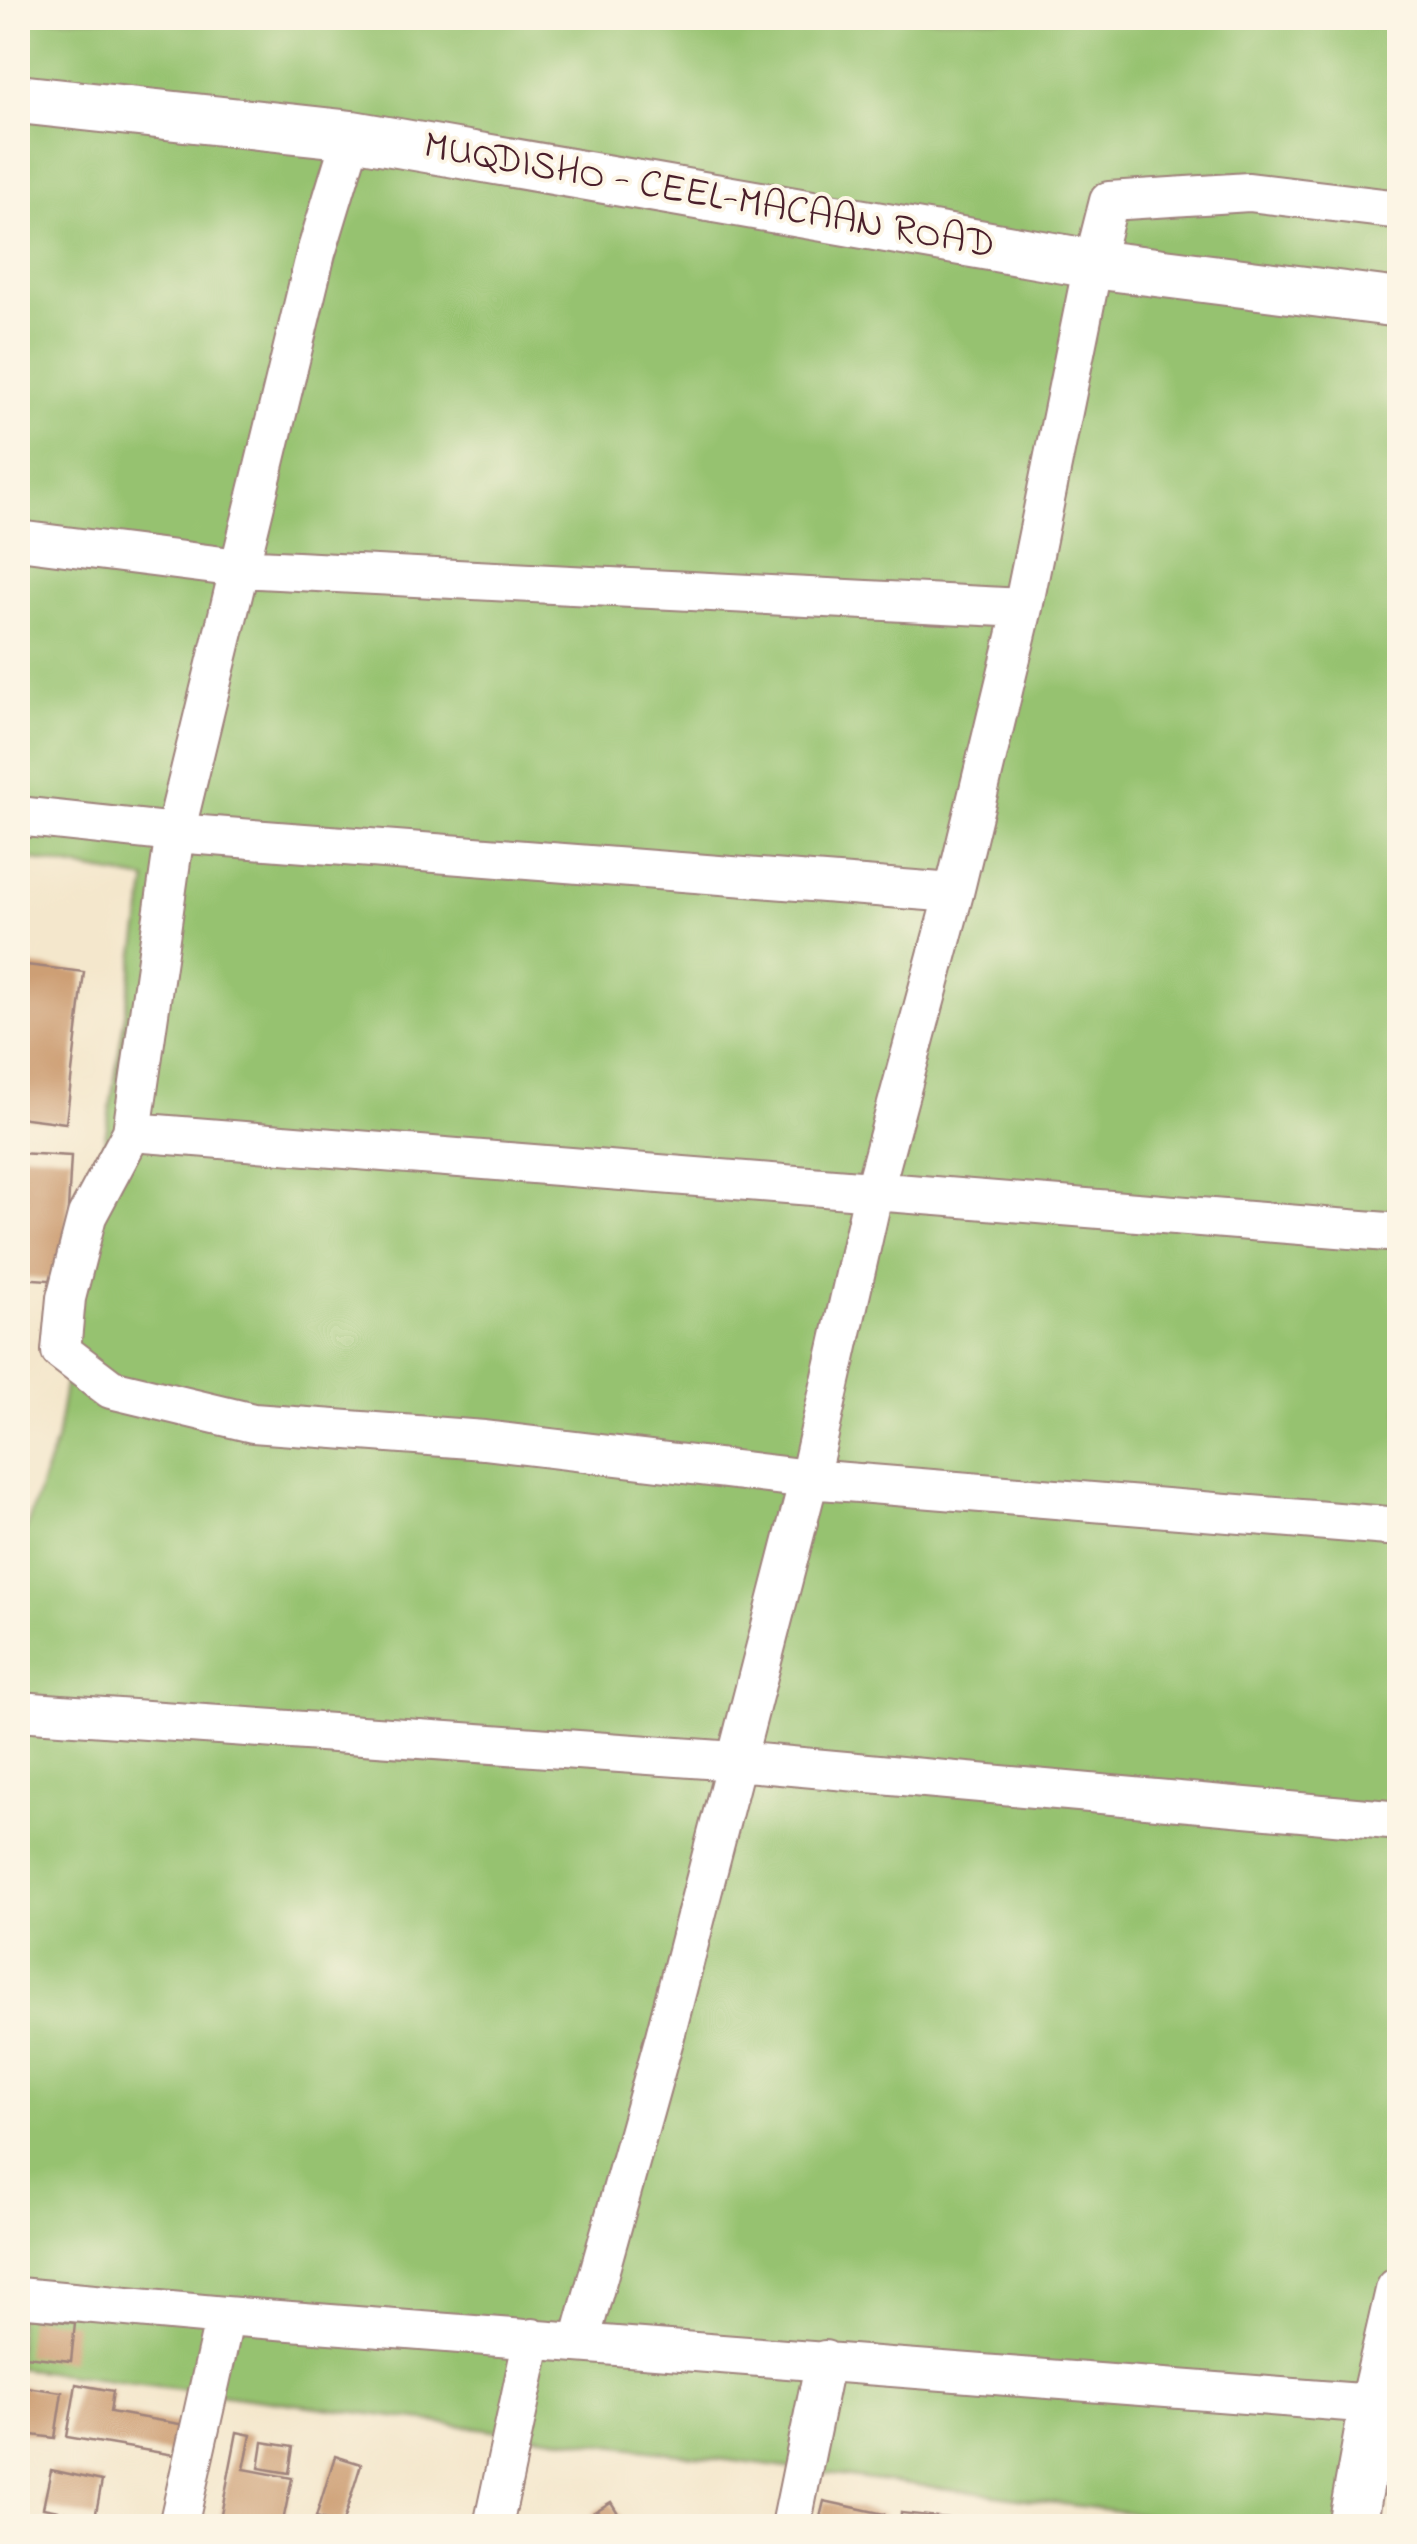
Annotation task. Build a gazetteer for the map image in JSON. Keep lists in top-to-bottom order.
{
  "streets": {
    "street": ["MUQDISHO - CEEL-MACAAN ROAD"]
  }
}
